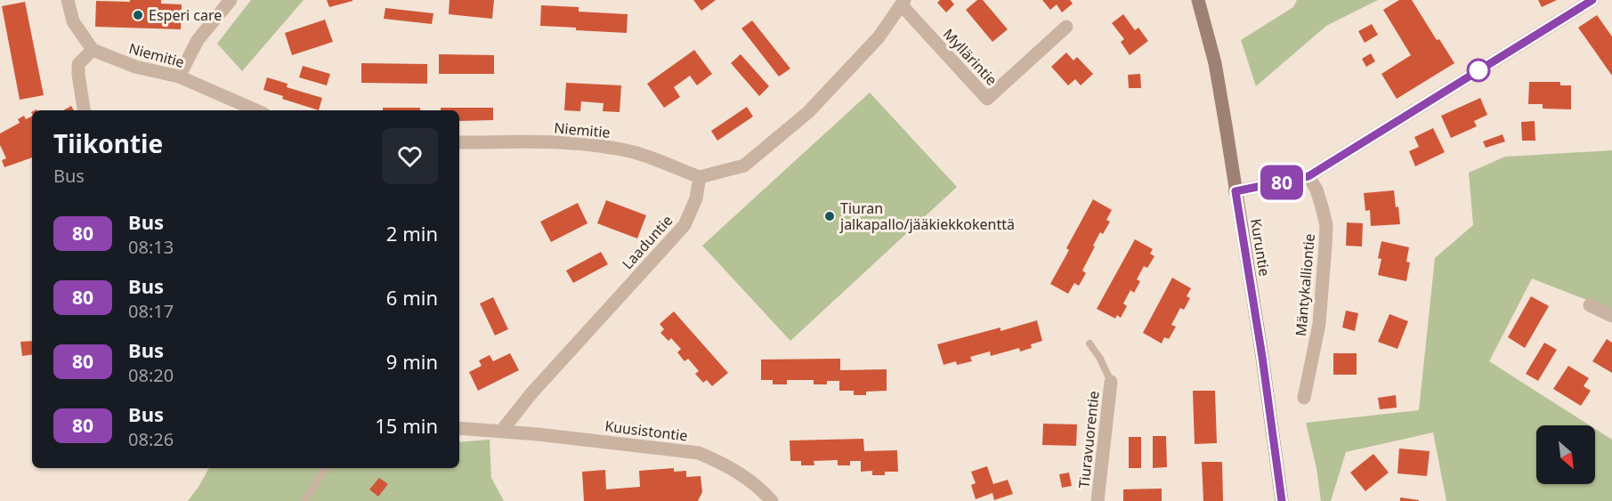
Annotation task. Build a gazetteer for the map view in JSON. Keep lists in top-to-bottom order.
{
  "streets": {
    "main road": ["Kuruntie"],
    "street": [
      "Niemitie",
      "Myllärintie",
      "Laaduntie",
      "Mäntykalliontie",
      "Kuusistontie",
      "Tiuravuorentie"
    ]
  },
  "crossings": [
    ["Niemitie", "Laaduntie"],
    ["Laaduntie", "Kuusistontie"]
  ],
  "places": ["Esperi care", "Tiuran jalkapallo/jääkiekkokenttä"],
  "lines": ["bus line 80"],
  "north": "bottom right",
  "page": {
    "on_map": "80",
    "heading": ["Tiikontie", "Bus"],
    "list": [
      {
        "mark": "80",
        "name": "Bus",
        "note": "08:13",
        "value": "2 min"
      },
      {
        "mark": "80",
        "name": "Bus",
        "note": "08:17",
        "value": "6 min"
      },
      {
        "mark": "80",
        "name": "Bus",
        "note": "08:20",
        "value": "9 min"
      },
      {
        "mark": "80",
        "name": "Bus",
        "note": "08:26",
        "value": "15 min"
      }
    ]
  }
}
